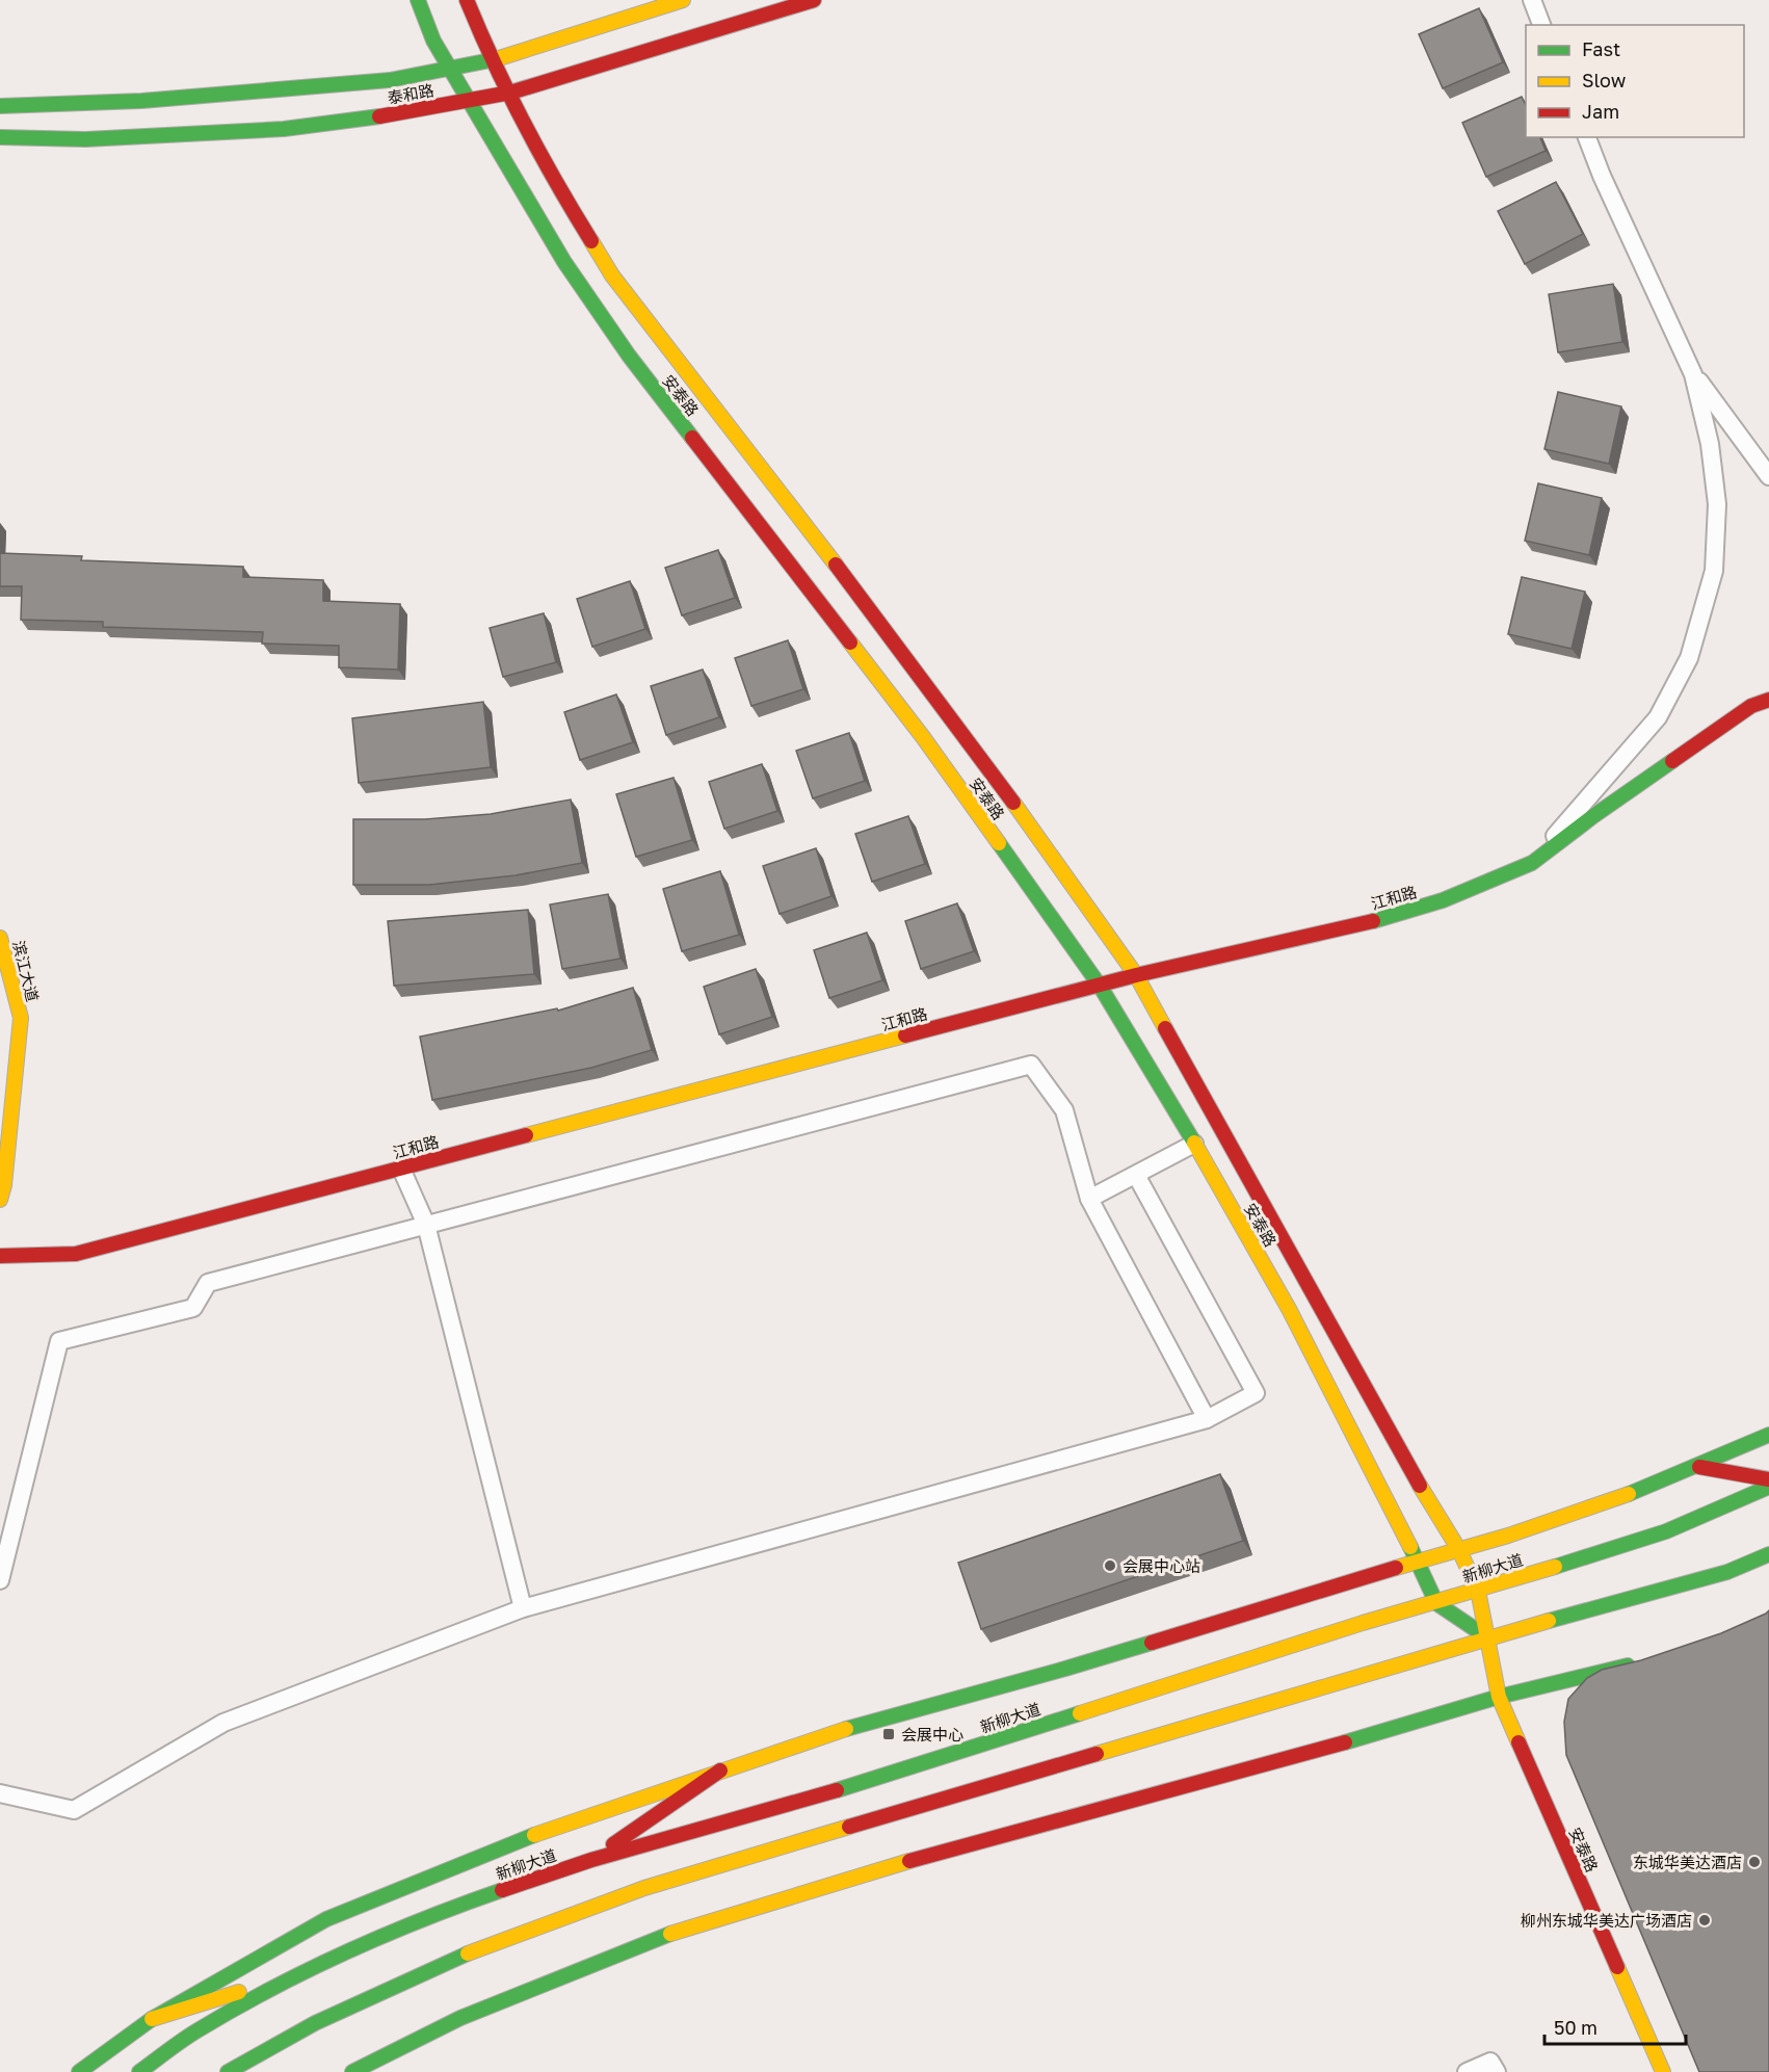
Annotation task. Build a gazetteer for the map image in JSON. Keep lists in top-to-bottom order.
{
  "streets": {
    "main road": [
      "泰和路",
      "安泰路",
      "江和路",
      "滨江大道",
      "新柳大道"
    ]
  },
  "crossings": [
    ["泰和路", "安泰路"],
    ["安泰路", "江和路"],
    ["安泰路", "新柳大道"]
  ],
  "places": {
    "other": ["会展中心站", "东城华美达酒店", "柳州东城华美达广场酒店"],
    "transit": ["会展中心"]
  },
  "legend": ["Fast", "Slow", "Jam"],
  "scale_bar": "50 m"
}
